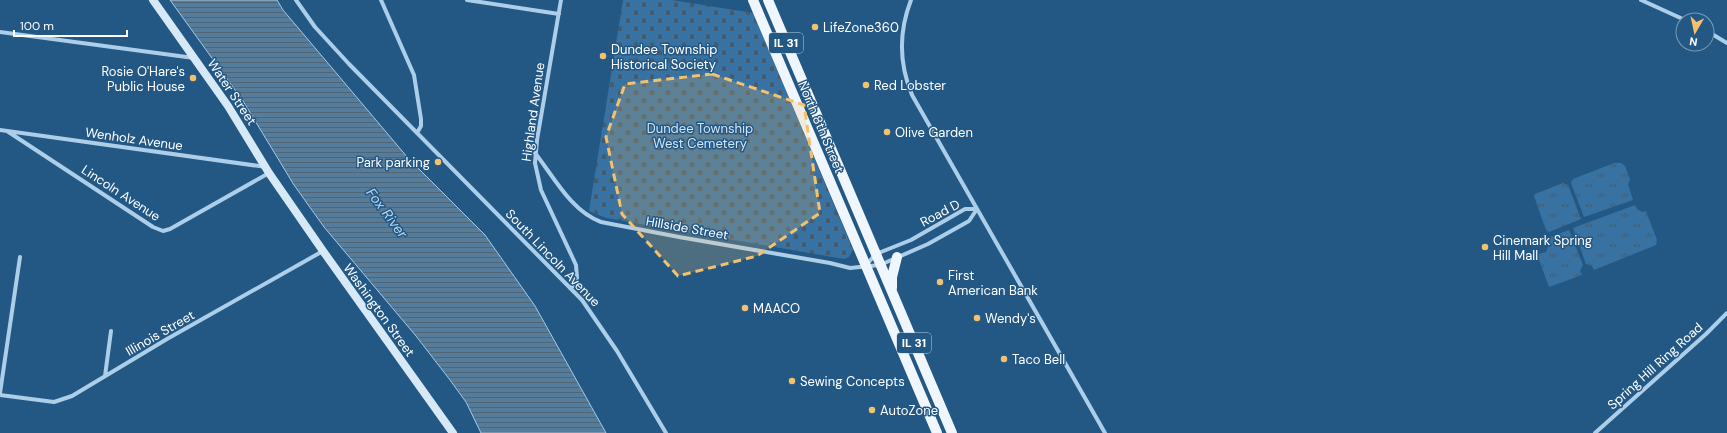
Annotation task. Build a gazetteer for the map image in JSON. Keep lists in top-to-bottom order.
{
  "streets": {
    "main road": ["IL 31", "North 8th Street"],
    "street": [
      "Water Street",
      "Highland Avenue",
      "Wenholz Avenue",
      "Lincoln Avenue",
      "Road D",
      "Hillside Street",
      "South Lincoln Avenue",
      "Washington Street",
      "Illinois Street",
      "Spring Hill Ring Road"
    ]
  },
  "crossings": [
    ["IL 31", "North 8th Street"],
    ["IL 31", "Road D"],
    ["Water Street", "Wenholz Avenue"],
    ["Water Street", "Lincoln Avenue"],
    ["Water Street", "Washington Street"],
    ["Highland Avenue", "Hillside Street"],
    ["Highland Avenue", "South Lincoln Avenue"],
    ["North 8th Street", "Road D"],
    ["North 8th Street", "Hillside Street"],
    ["Wenholz Avenue", "Lincoln Avenue"],
    ["Road D", "Hillside Street"],
    ["Washington Street", "Illinois Street"]
  ],
  "water": ["Fox River"],
  "parks": ["Dundee Township West Cemetery"],
  "places": [
    "LifeZone360",
    "Dundee Township Historical Society",
    "Rosie O'Hare's Public House",
    "Red Lobster",
    "Olive Garden",
    "Park parking",
    "Cinemark Spring Hill Mall",
    "First American Bank",
    "MAACO",
    "Wendy's",
    "Taco Bell",
    "Sewing Concepts",
    "AutoZone"
  ],
  "scale_bar": "100 m",
  "north": "bottom"
}
